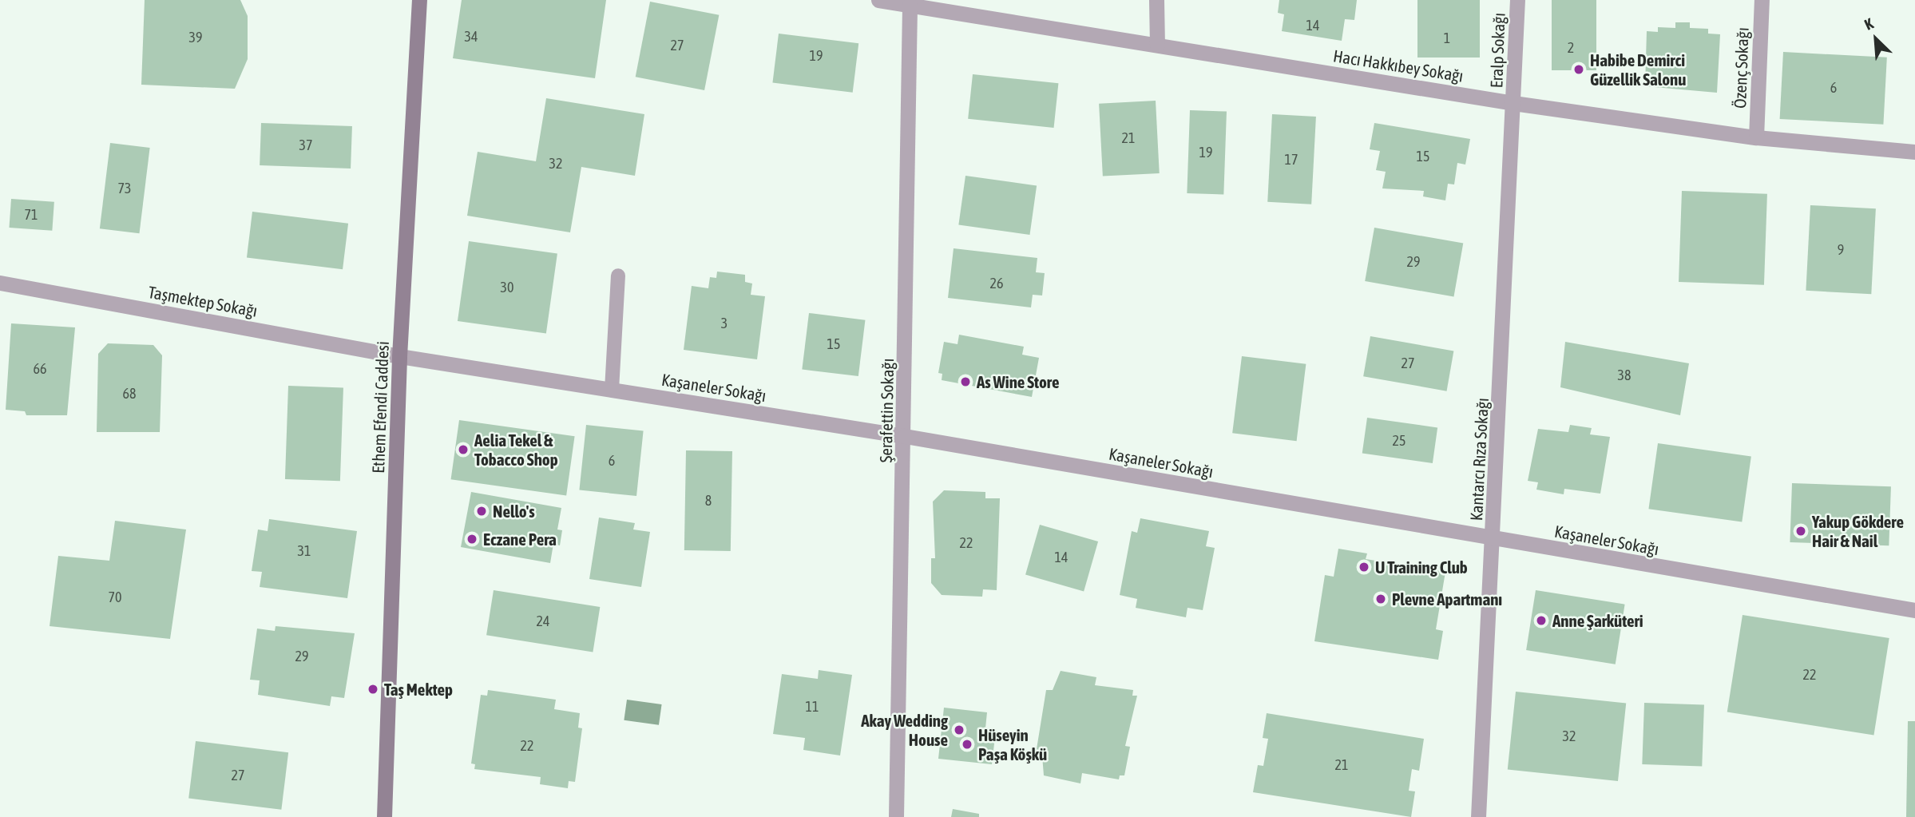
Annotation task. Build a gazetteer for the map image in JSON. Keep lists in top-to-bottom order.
{
  "streets": {
    "main road": ["Ethem Efendi Caddesi"],
    "street": [
      "Eralp Sokağı",
      "Hacı Hakkıbey Sokağı",
      "Özenç Sokağı",
      "Taşmektep Sokağı",
      "Kaşaneler Sokağı",
      "Şerafettin Sokağı",
      "Kantarcı Rıza Sokağı"
    ]
  },
  "crossings": [
    ["Eralp Sokağı", "Hacı Hakkıbey Sokağı"],
    ["Eralp Sokağı", "Kantarcı Rıza Sokağı"],
    ["Hacı Hakkıbey Sokağı", "Özenç Sokağı"],
    ["Hacı Hakkıbey Sokağı", "Şerafettin Sokağı"],
    ["Hacı Hakkıbey Sokağı", "Kantarcı Rıza Sokağı"],
    ["Taşmektep Sokağı", "Kaşaneler Sokağı"],
    ["Taşmektep Sokağı", "Ethem Efendi Caddesi"],
    ["Kaşaneler Sokağı", "Ethem Efendi Caddesi"],
    ["Kaşaneler Sokağı", "Şerafettin Sokağı"],
    ["Kaşaneler Sokağı", "Kantarcı Rıza Sokağı"]
  ],
  "places": [
    "Habibe Demirci Güzellik Salonu",
    "As Wine Store",
    "Aelia Tekel & Tobacco Shop",
    "Nello's",
    "Yakup Gökdere Hair & Nail",
    "Eczane Pera",
    "U Training Club",
    "Plevne Apartmanı",
    "Anne Şarküteri",
    "Taş Mektep",
    "Akay Wedding House",
    "Hüseyin Paşa Köşkü"
  ],
  "house_numbers": [
    "14",
    "34",
    "39",
    "1",
    "27",
    "2",
    "19",
    "6",
    "21",
    "37",
    "19",
    "15",
    "17",
    "32",
    "73",
    "71",
    "9",
    "29",
    "26",
    "30",
    "3",
    "15",
    "27",
    "66",
    "38",
    "68",
    "25",
    "6",
    "8",
    "22",
    "31",
    "14",
    "70",
    "24",
    "29",
    "22",
    "11",
    "32",
    "22",
    "21",
    "27"
  ],
  "north": "top left"
}
